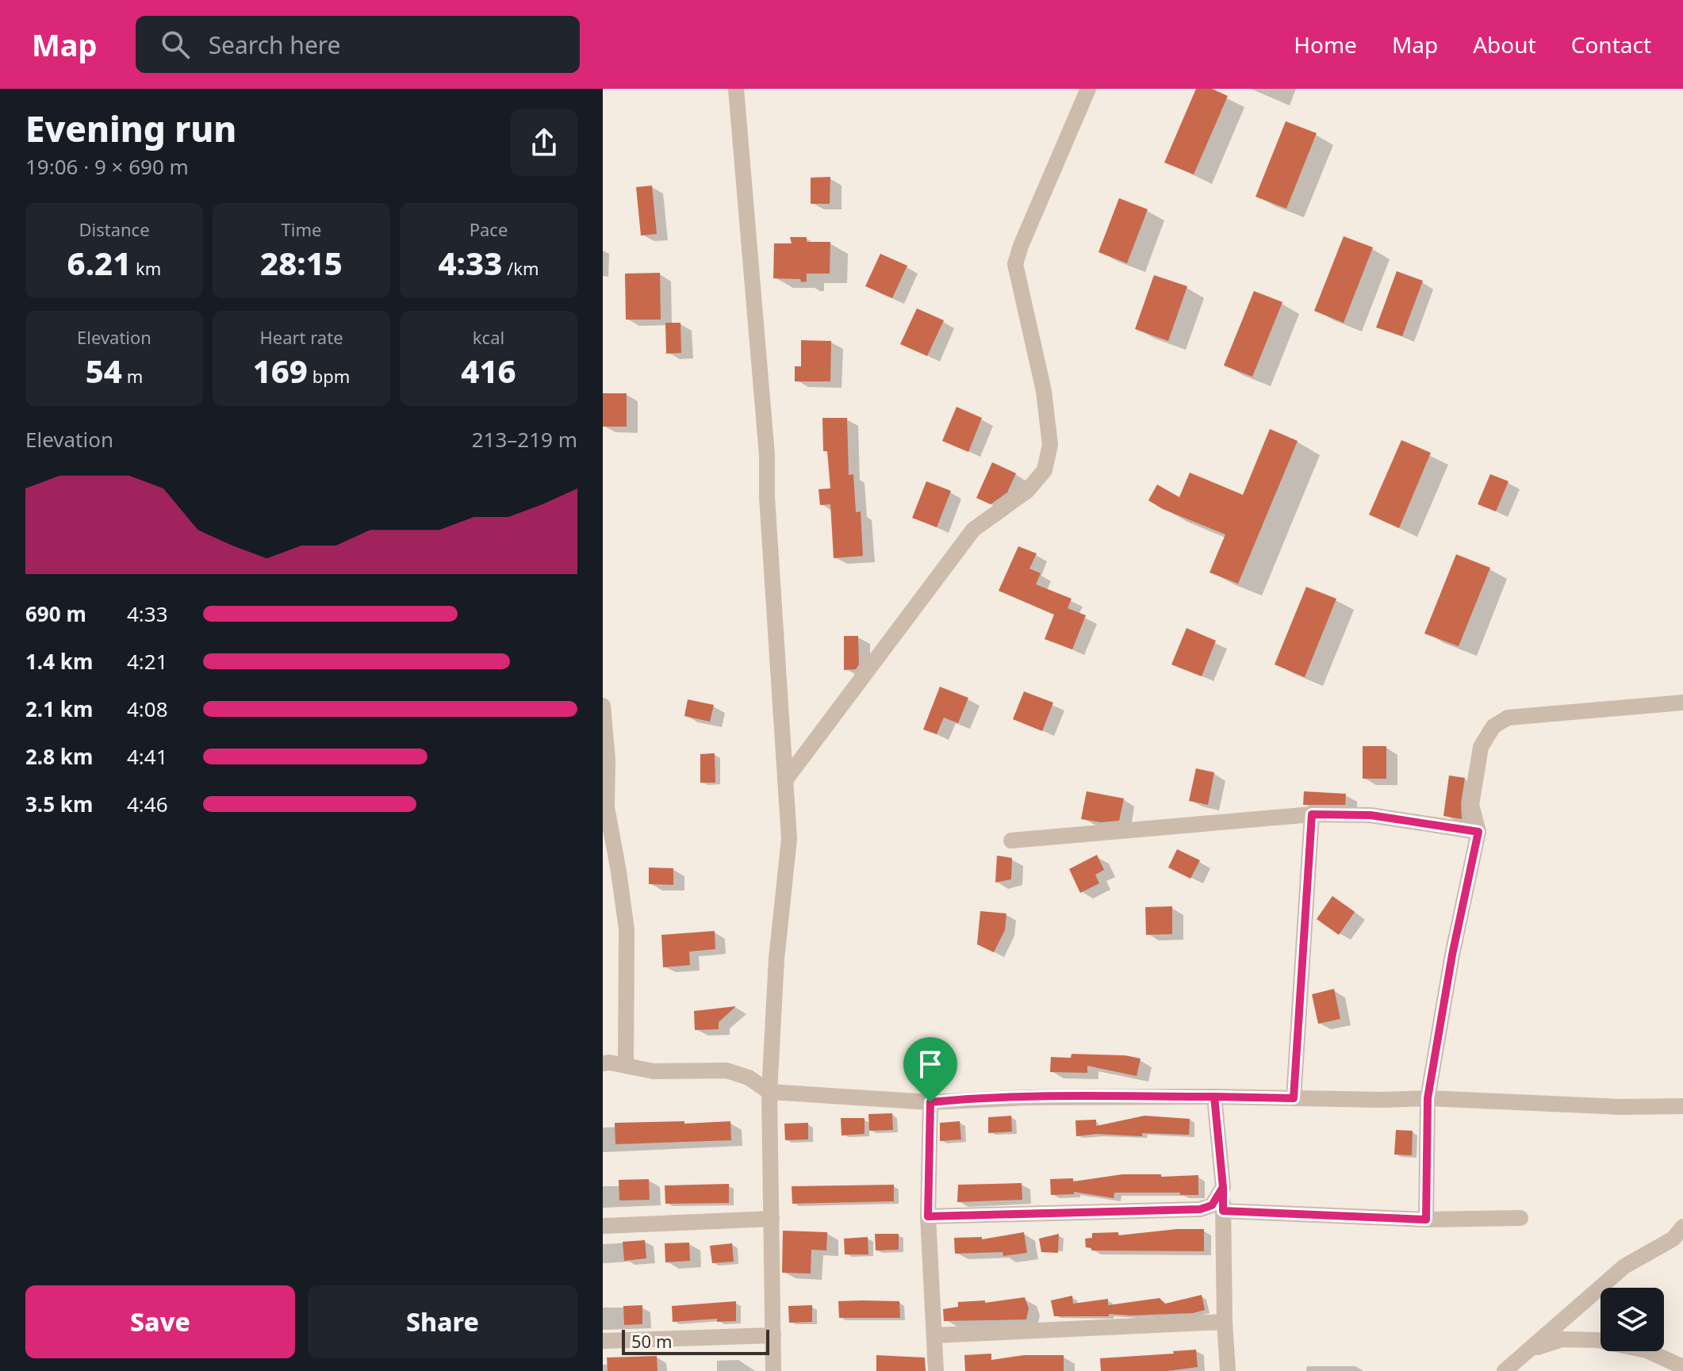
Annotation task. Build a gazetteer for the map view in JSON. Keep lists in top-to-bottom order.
{
  "scale_bar": "50 m",
  "page": {
    "header": "Map",
    "search": "Search here",
    "nav": [
      "Home",
      "Map",
      "About",
      "Contact"
    ],
    "heading": ["Evening run", "19:06 · 9 × 690 m"],
    "stats": [
      ["Distance", "6.21 km"],
      ["Time", "28:15"],
      ["Pace", "4:33 /km"],
      ["Elevation", "54 m"],
      ["Heart rate", "169 bpm"],
      ["kcal", "416"]
    ],
    "chart": ["Elevation", "213–219 m"],
    "list": [
      {
        "name": "690 m",
        "note": "4:33"
      },
      {
        "name": "1.4 km",
        "note": "4:21"
      },
      {
        "name": "2.1 km",
        "note": "4:08"
      },
      {
        "name": "2.8 km",
        "note": "4:41"
      },
      {
        "name": "3.5 km",
        "note": "4:46"
      }
    ],
    "buttons": ["Save", "Share"],
    "scale": "50 m"
  }
}
